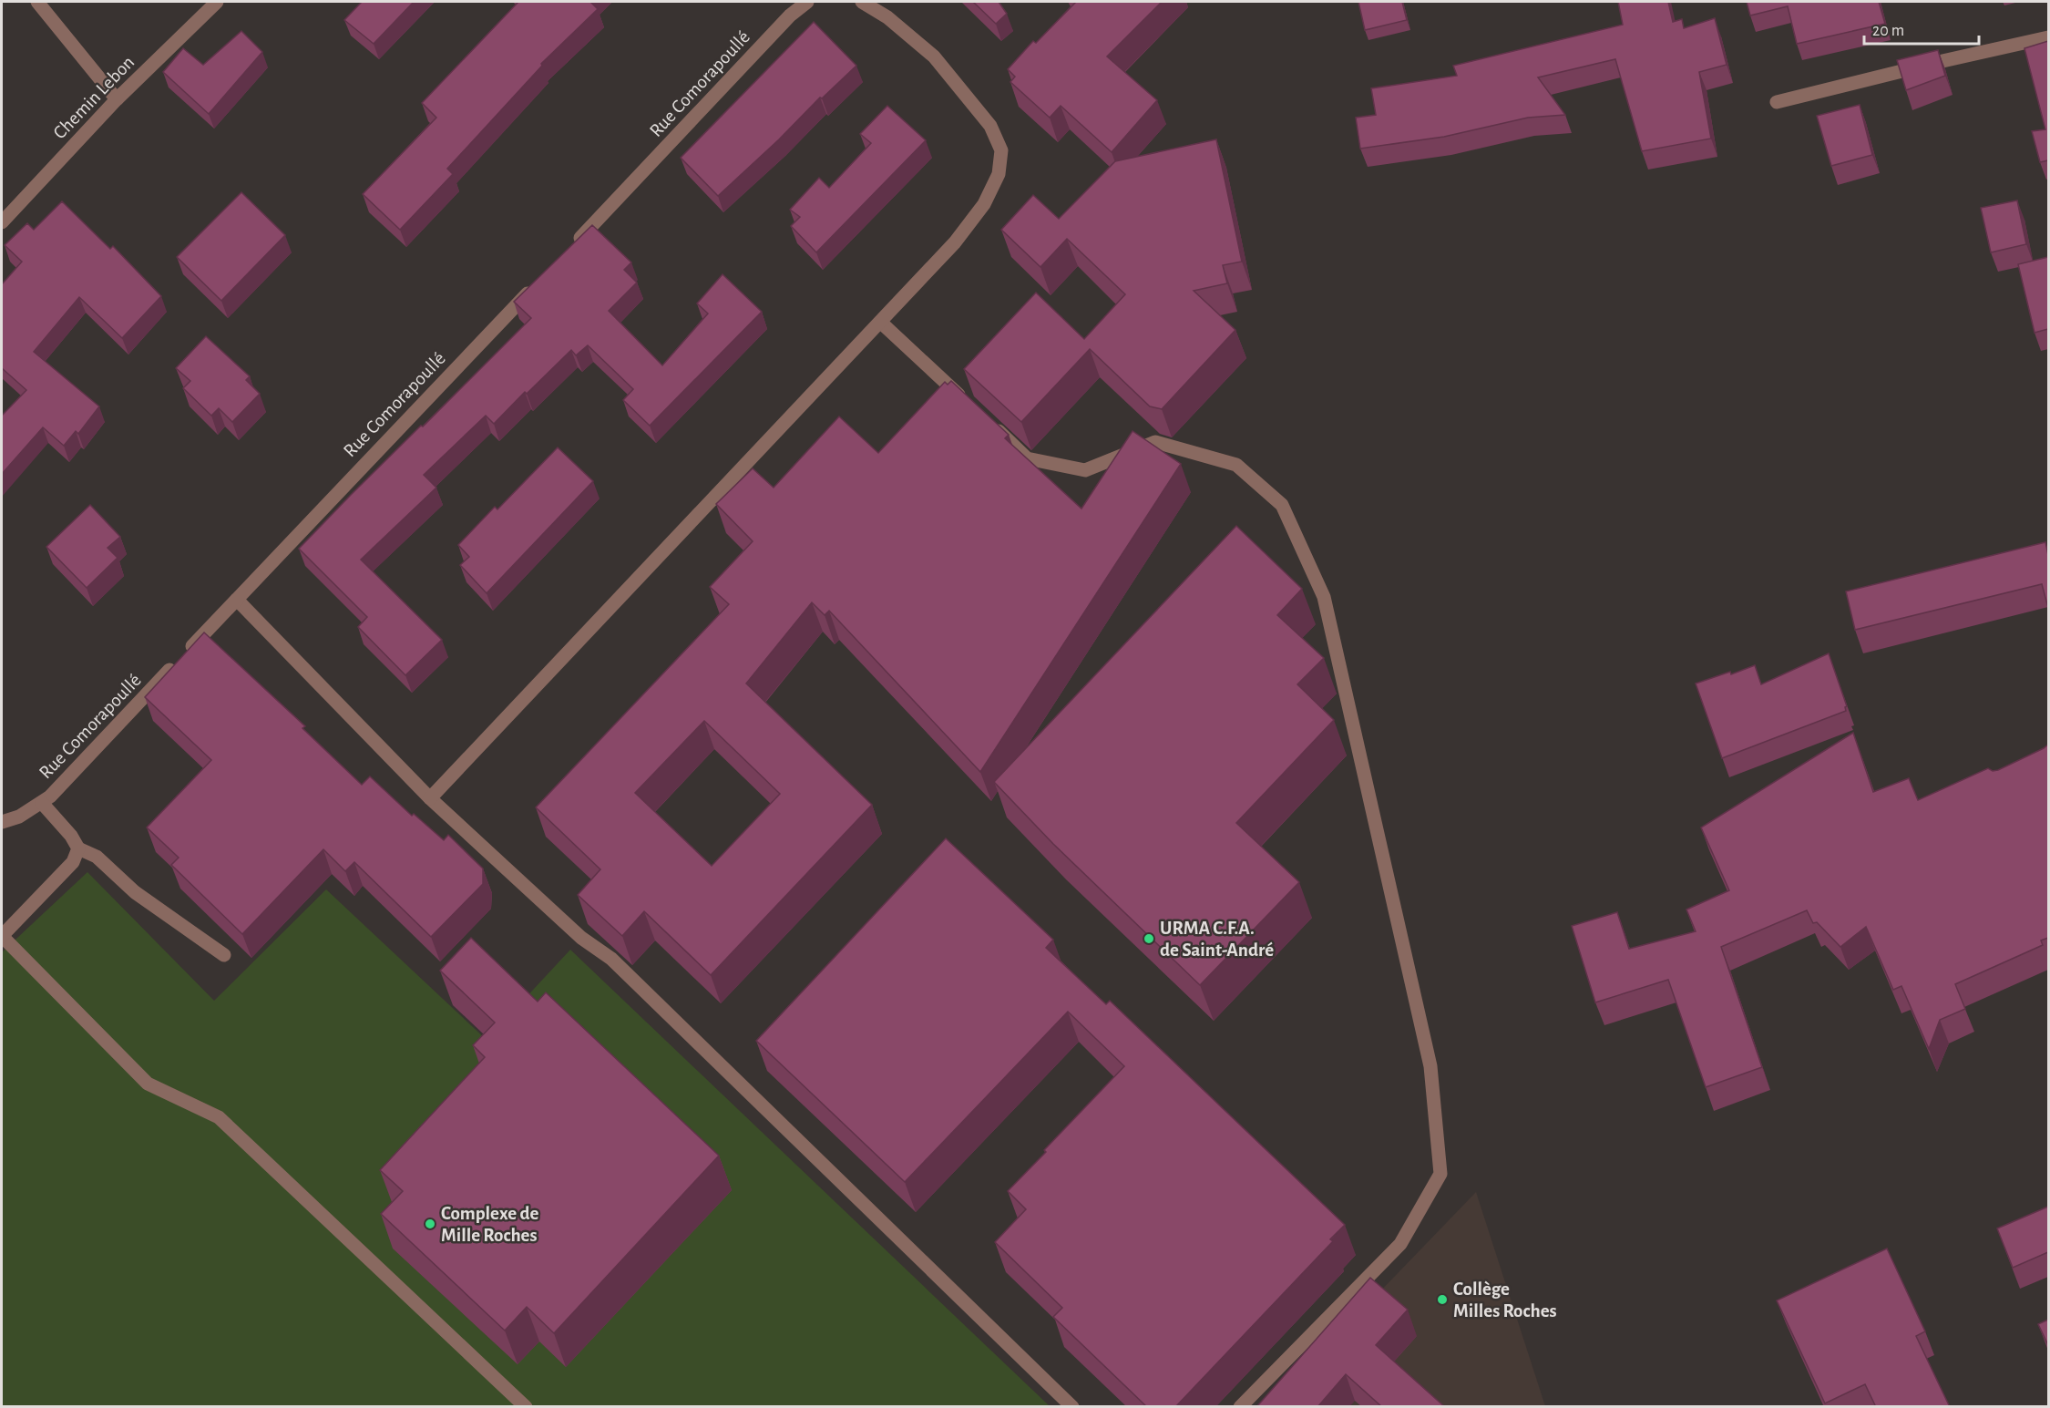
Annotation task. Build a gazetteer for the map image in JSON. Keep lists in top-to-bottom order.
{
  "streets": {
    "street": ["Rue Comorapoullé", "Chemin Lebon"]
  },
  "places": ["URMA C.F.A. de Saint-André", "Complexe de Mille Roches", "Collège Milles Roches"],
  "scale_bar": "20 m"
}
